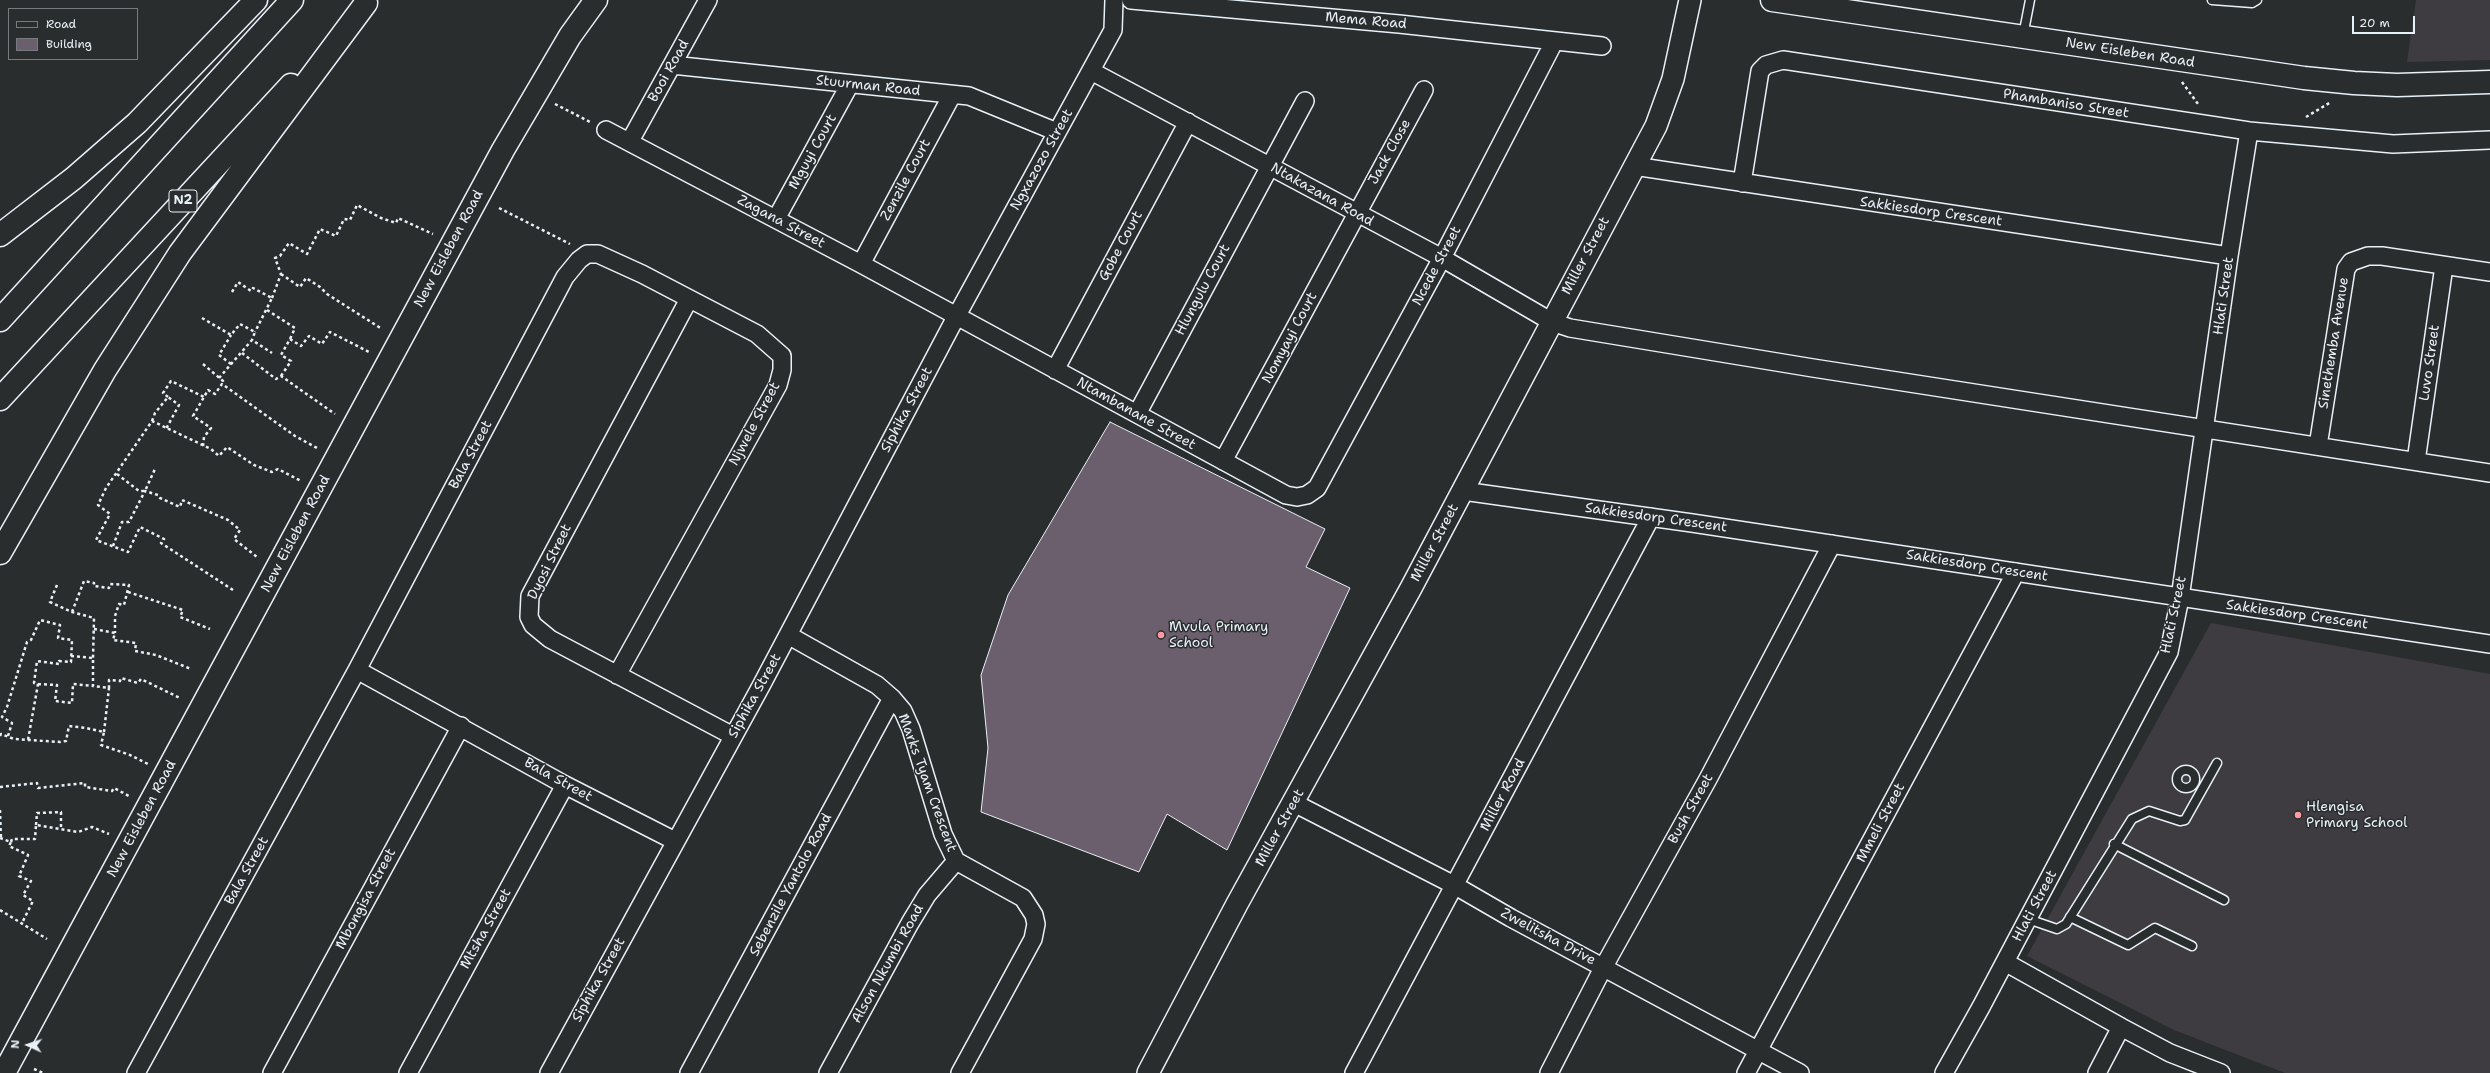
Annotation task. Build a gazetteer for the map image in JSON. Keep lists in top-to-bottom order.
{
  "streets": {
    "main road": ["New Eisleben Road", "N2"],
    "street": [
      "Mema Road",
      "Booi Road",
      "Stuurman Road",
      "Phambaniso Street",
      "Mguyi Court",
      "Jack Close",
      "Ngxazozo Street",
      "Zenzile Court",
      "Ntakazana Road",
      "Sakkiesdorp Crescent",
      "Zagana Street",
      "Gobe Court",
      "Miller Street",
      "Ncede Street",
      "Hlungulu Court",
      "Hlati Street",
      "Nomyayi Court",
      "Sinethemba Avenue",
      "Luvo Street",
      "Siphika Street",
      "Ntambanane Street",
      "Njwele Street",
      "Bala Street",
      "Dyosi Street",
      "Marks Tyam Crescent",
      "Miller Road",
      "Bush Street",
      "Mmeli Street",
      "Sebenzile Yantolo Road",
      "Mbongisa Street",
      "Mtsha Street",
      "Zwelitsha Drive",
      "Alson Nkumbi Road"
    ]
  },
  "crossings": [
    ["Mema Road", "Ncede Street"],
    ["Booi Road", "Stuurman Road"],
    ["Booi Road", "Zagana Street"],
    ["Stuurman Road", "Mguyi Court"],
    ["Stuurman Road", "Ngxazozo Street"],
    ["Stuurman Road", "Zenzile Court"],
    ["Phambaniso Street", "Sakkiesdorp Crescent"],
    ["Phambaniso Street", "Hlati Street"],
    ["Mguyi Court", "Zagana Street"],
    ["Jack Close", "Ntakazana Road"],
    ["Jack Close", "Nomyayi Court"],
    ["Ngxazozo Street", "Ntakazana Road"],
    ["Ngxazozo Street", "Zagana Street"],
    ["Ngxazozo Street", "Siphika Street"],
    ["Ngxazozo Street", "Ntambanane Street"],
    ["Zenzile Court", "Zagana Street"],
    ["Ntakazana Road", "Gobe Court"],
    ["Ntakazana Road", "Miller Street"],
    ["Ntakazana Road", "Ncede Street"],
    ["Ntakazana Road", "Hlungulu Court"],
    ["Ntakazana Road", "Nomyayi Court"],
    ["Sakkiesdorp Crescent", "Miller Street"],
    ["Sakkiesdorp Crescent", "Hlati Street"],
    ["Sakkiesdorp Crescent", "Miller Road"],
    ["Sakkiesdorp Crescent", "Bush Street"],
    ["Sakkiesdorp Crescent", "Mmeli Street"],
    ["Zagana Street", "Siphika Street"],
    ["Zagana Street", "Ntambanane Street"],
    ["Gobe Court", "Ntambanane Street"],
    ["Miller Street", "Zwelitsha Drive"],
    ["Ncede Street", "Ntambanane Street"],
    ["Hlungulu Court", "Ntambanane Street"],
    ["Nomyayi Court", "Ntambanane Street"],
    ["Sinethemba Avenue", "Luvo Street"],
    ["Siphika Street", "Ntambanane Street"],
    ["Siphika Street", "Bala Street"],
    ["Siphika Street", "Dyosi Street"],
    ["Siphika Street", "Marks Tyam Crescent"],
    ["Njwele Street", "Bala Street"],
    ["Njwele Street", "Dyosi Street"],
    ["Bala Street", "Mbongisa Street"],
    ["Bala Street", "Mtsha Street"],
    ["Marks Tyam Crescent", "Sebenzile Yantolo Road"],
    ["Marks Tyam Crescent", "Alson Nkumbi Road"],
    ["Miller Road", "Zwelitsha Drive"],
    ["Bush Street", "Zwelitsha Drive"],
    ["Mmeli Street", "Zwelitsha Drive"]
  ],
  "places": ["Mvula Primary School", "Hlengisa Primary School"],
  "legend": ["Road", "Building"],
  "scale_bar": "20 m",
  "north": "left"
}
